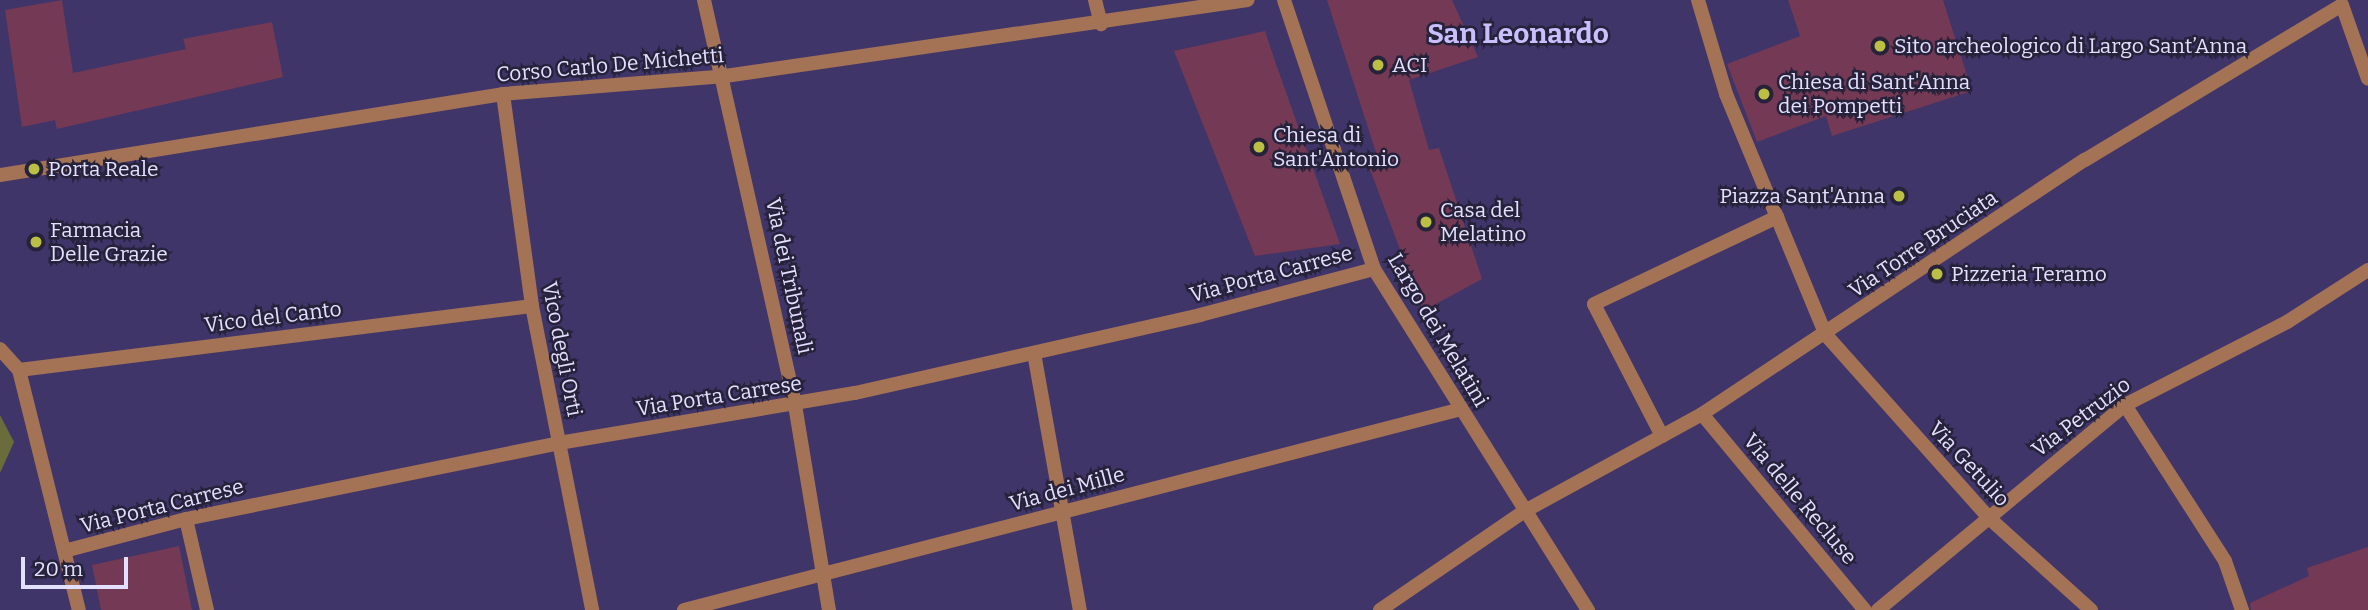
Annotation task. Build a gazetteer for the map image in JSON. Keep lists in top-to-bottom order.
{
  "streets": {
    "street": [
      "Corso Carlo De Michetti",
      "Via Torre Bruciata",
      "Via Porta Carrese",
      "Via dei Tribunali",
      "Vico del Canto",
      "Largo dei Melatini",
      "Vico degli Orti",
      "Via Petruzio",
      "Via Getulio",
      "Via dei Mille",
      "Via delle Recluse"
    ]
  },
  "crossings": [
    ["Corso Carlo De Michetti", "Via dei Tribunali"],
    ["Corso Carlo De Michetti", "Vico degli Orti"],
    ["Via Torre Bruciata", "Largo dei Melatini"],
    ["Via Torre Bruciata", "Via Getulio"],
    ["Via Torre Bruciata", "Via delle Recluse"],
    ["Via Porta Carrese", "Via dei Tribunali"],
    ["Via Porta Carrese", "Largo dei Melatini"],
    ["Via Porta Carrese", "Vico degli Orti"],
    ["Via dei Tribunali", "Via dei Mille"],
    ["Vico del Canto", "Vico degli Orti"],
    ["Largo dei Melatini", "Via dei Mille"],
    ["Via Petruzio", "Via Getulio"]
  ],
  "districts": ["San Leonardo"],
  "places": [
    "Sito archeologico di Largo Sant’Anna",
    "ACI",
    "Chiesa di Sant'Anna dei Pompetti",
    "Chiesa di Sant'Antonio",
    "Porta Reale",
    "Piazza Sant'Anna",
    "Casa del Melatino",
    "Farmacia Delle Grazie",
    "Pizzeria Teramo"
  ],
  "scale_bar": "20 m"
}
